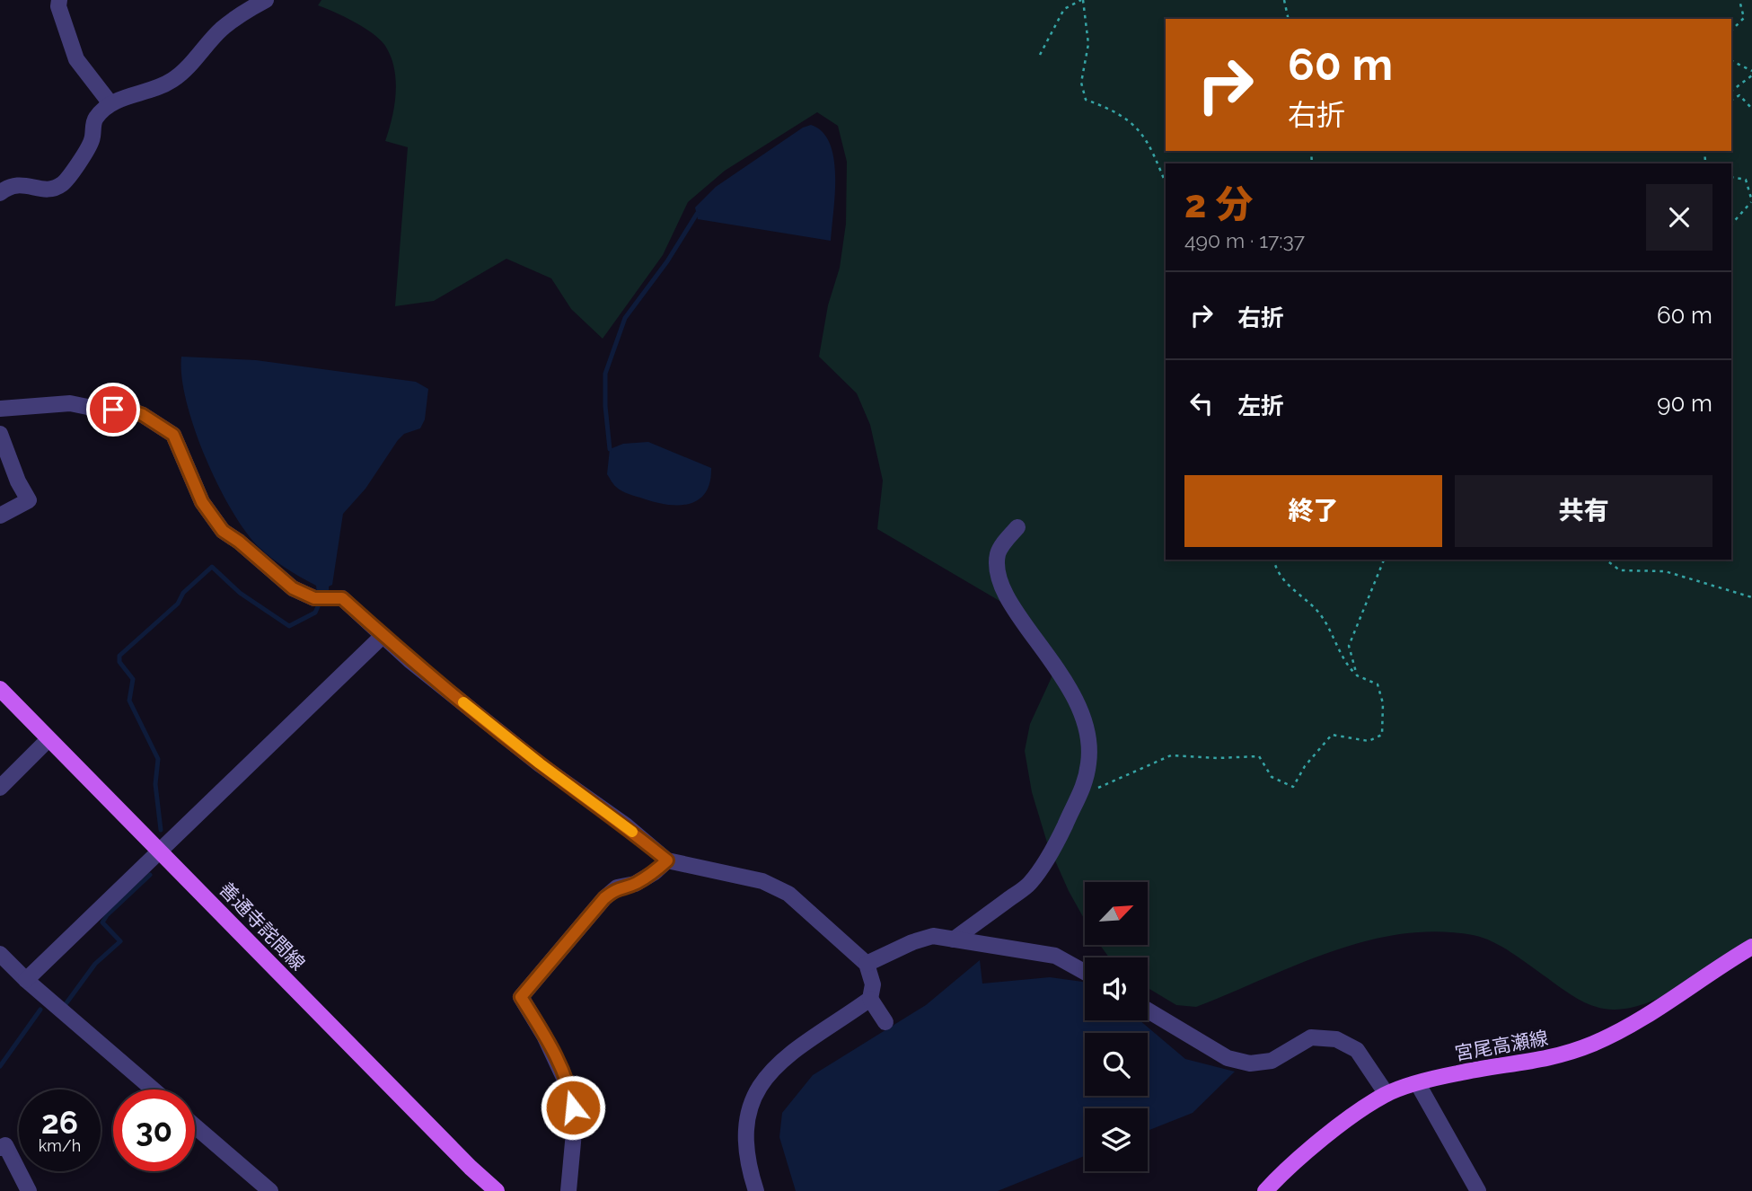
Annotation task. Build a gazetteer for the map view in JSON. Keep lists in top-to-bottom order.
{
  "streets": {
    "main road": ["善通寺詫間線", "宮尾高瀬線"]
  },
  "north": "top right",
  "page": {
    "turn": ["60 m", "右折"],
    "heading": ["2 分", "490 m · 17:37"],
    "list": [
      {
        "name": "右折",
        "value": "60 m"
      },
      {
        "name": "左折",
        "value": "90 m"
      }
    ],
    "buttons": ["終了", "共有"],
    "speed": "26 km/h",
    "limit": "30"
  }
}
